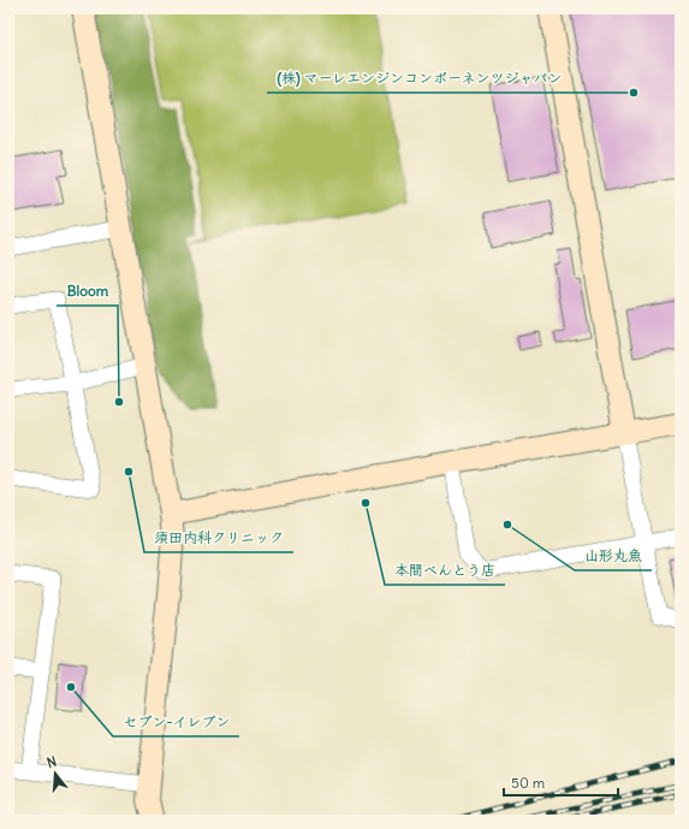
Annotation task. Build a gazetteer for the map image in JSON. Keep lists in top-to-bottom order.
{
  "places": [
    "(株) マーレエンジンコンポーネンツジャパン",
    "Bloom",
    "須田内科クリニック",
    "本間べんとう店",
    "山形丸魚",
    "セブン-イレブン"
  ],
  "scale_bar": "50 m",
  "north": "top"
}
